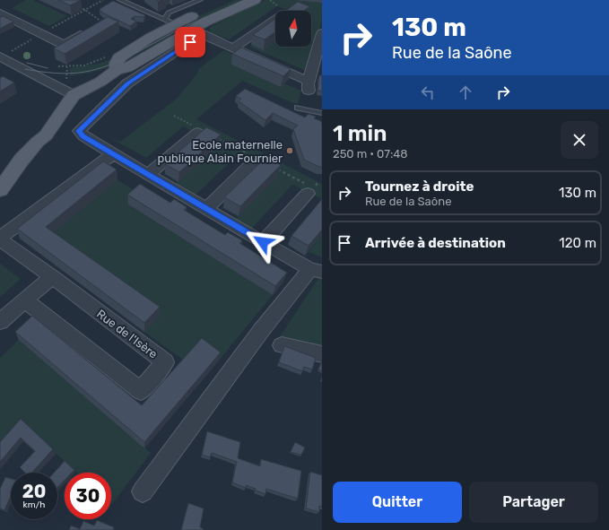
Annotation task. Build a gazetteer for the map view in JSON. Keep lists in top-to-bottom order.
{
  "streets": {
    "street": ["Rue de l'Isère"]
  },
  "places": ["Ecole maternelle publique Alain Fournier"],
  "north": "top",
  "page": {
    "turn": ["130 m", "Rue de la Saône"],
    "heading": ["1 min", "250 m · 07:48"],
    "list": [
      {
        "name": "Tournez à droite",
        "note": "Rue de la Saône",
        "value": "130 m"
      },
      {
        "name": "Arrivée à destination",
        "value": "120 m"
      }
    ],
    "speed": "20 km/h",
    "limit": "30",
    "buttons": ["Quitter", "Partager"]
  }
}
